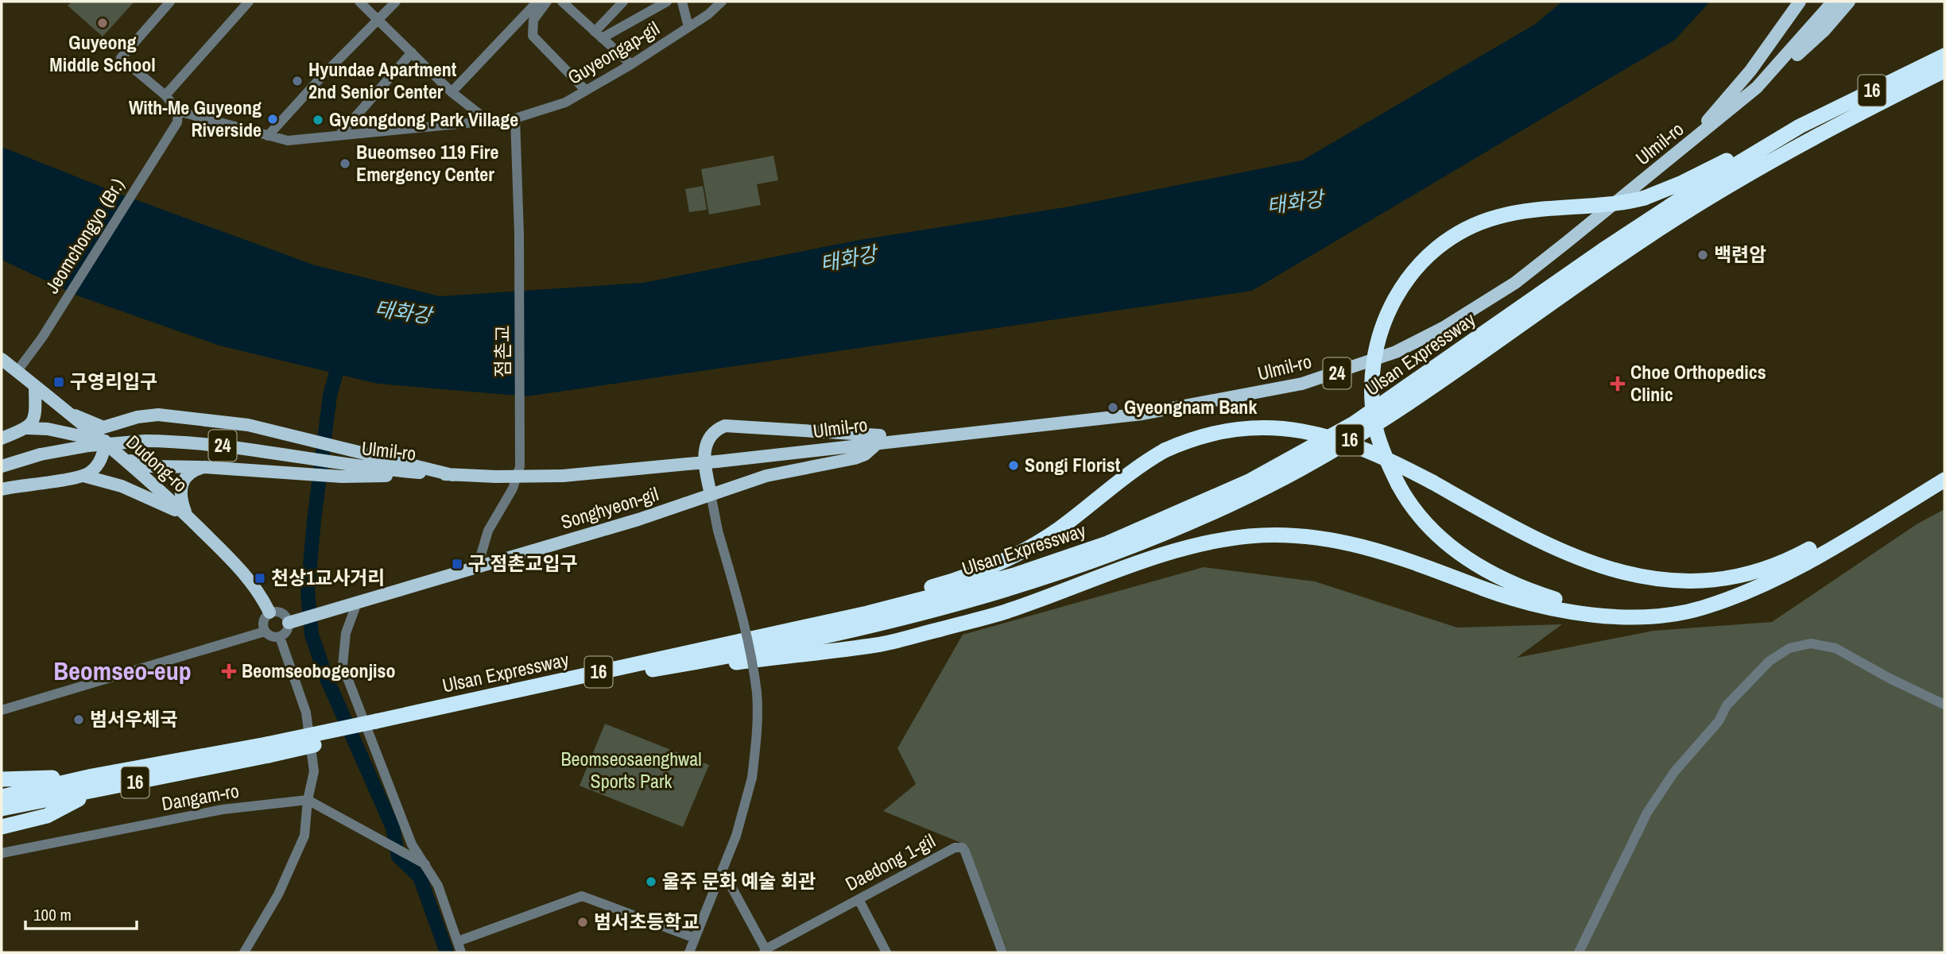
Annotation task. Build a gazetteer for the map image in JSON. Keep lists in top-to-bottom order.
{
  "streets": {
    "highway": ["16", "Ulsan Expressway"],
    "main road": [
      "Ulmil-ro",
      "24",
      "Dudong-ro",
      "Songhyeon-gil"
    ],
    "street": [
      "Guyeongap-gil",
      "Jeomchongyo (Br.)",
      "점촌교",
      "Dangam-ro",
      "Daedong 1-gil"
    ]
  },
  "crossings": [
    ["Guyeongap-gil", "Jeomchongyo (Br.)"],
    ["Guyeongap-gil", "점촌교"],
    ["Ulmil-ro", "24"],
    ["Ulmil-ro", "Songhyeon-gil"],
    ["Jeomchongyo (Br.)", "Dudong-ro"],
    ["점촌교", "Songhyeon-gil"]
  ],
  "districts": ["Beomseo-eup"],
  "water": ["태화강"],
  "parks": ["Beomseosaenghwal Sports Park"],
  "places": {
    "other": [
      "Guyeong Middle School",
      "Hyundae Apartment 2nd Senior Center",
      "With-Me Guyeong Riverside",
      "Gyeongdong Park Village",
      "Bueomseo 119 Fire Emergency Center",
      "백련암",
      "Gyeongnam Bank",
      "Songi Florist",
      "범서우체국",
      "울주 문화 예술 회관",
      "범서초등학교"
    ],
    "transit": ["구영리입구", "구 점촌교입구", "천상1교사거리"],
    "health": ["Choe Orthopedics Clinic", "Beomseobogeonjiso"]
  },
  "scale_bar": "100 m"
}
